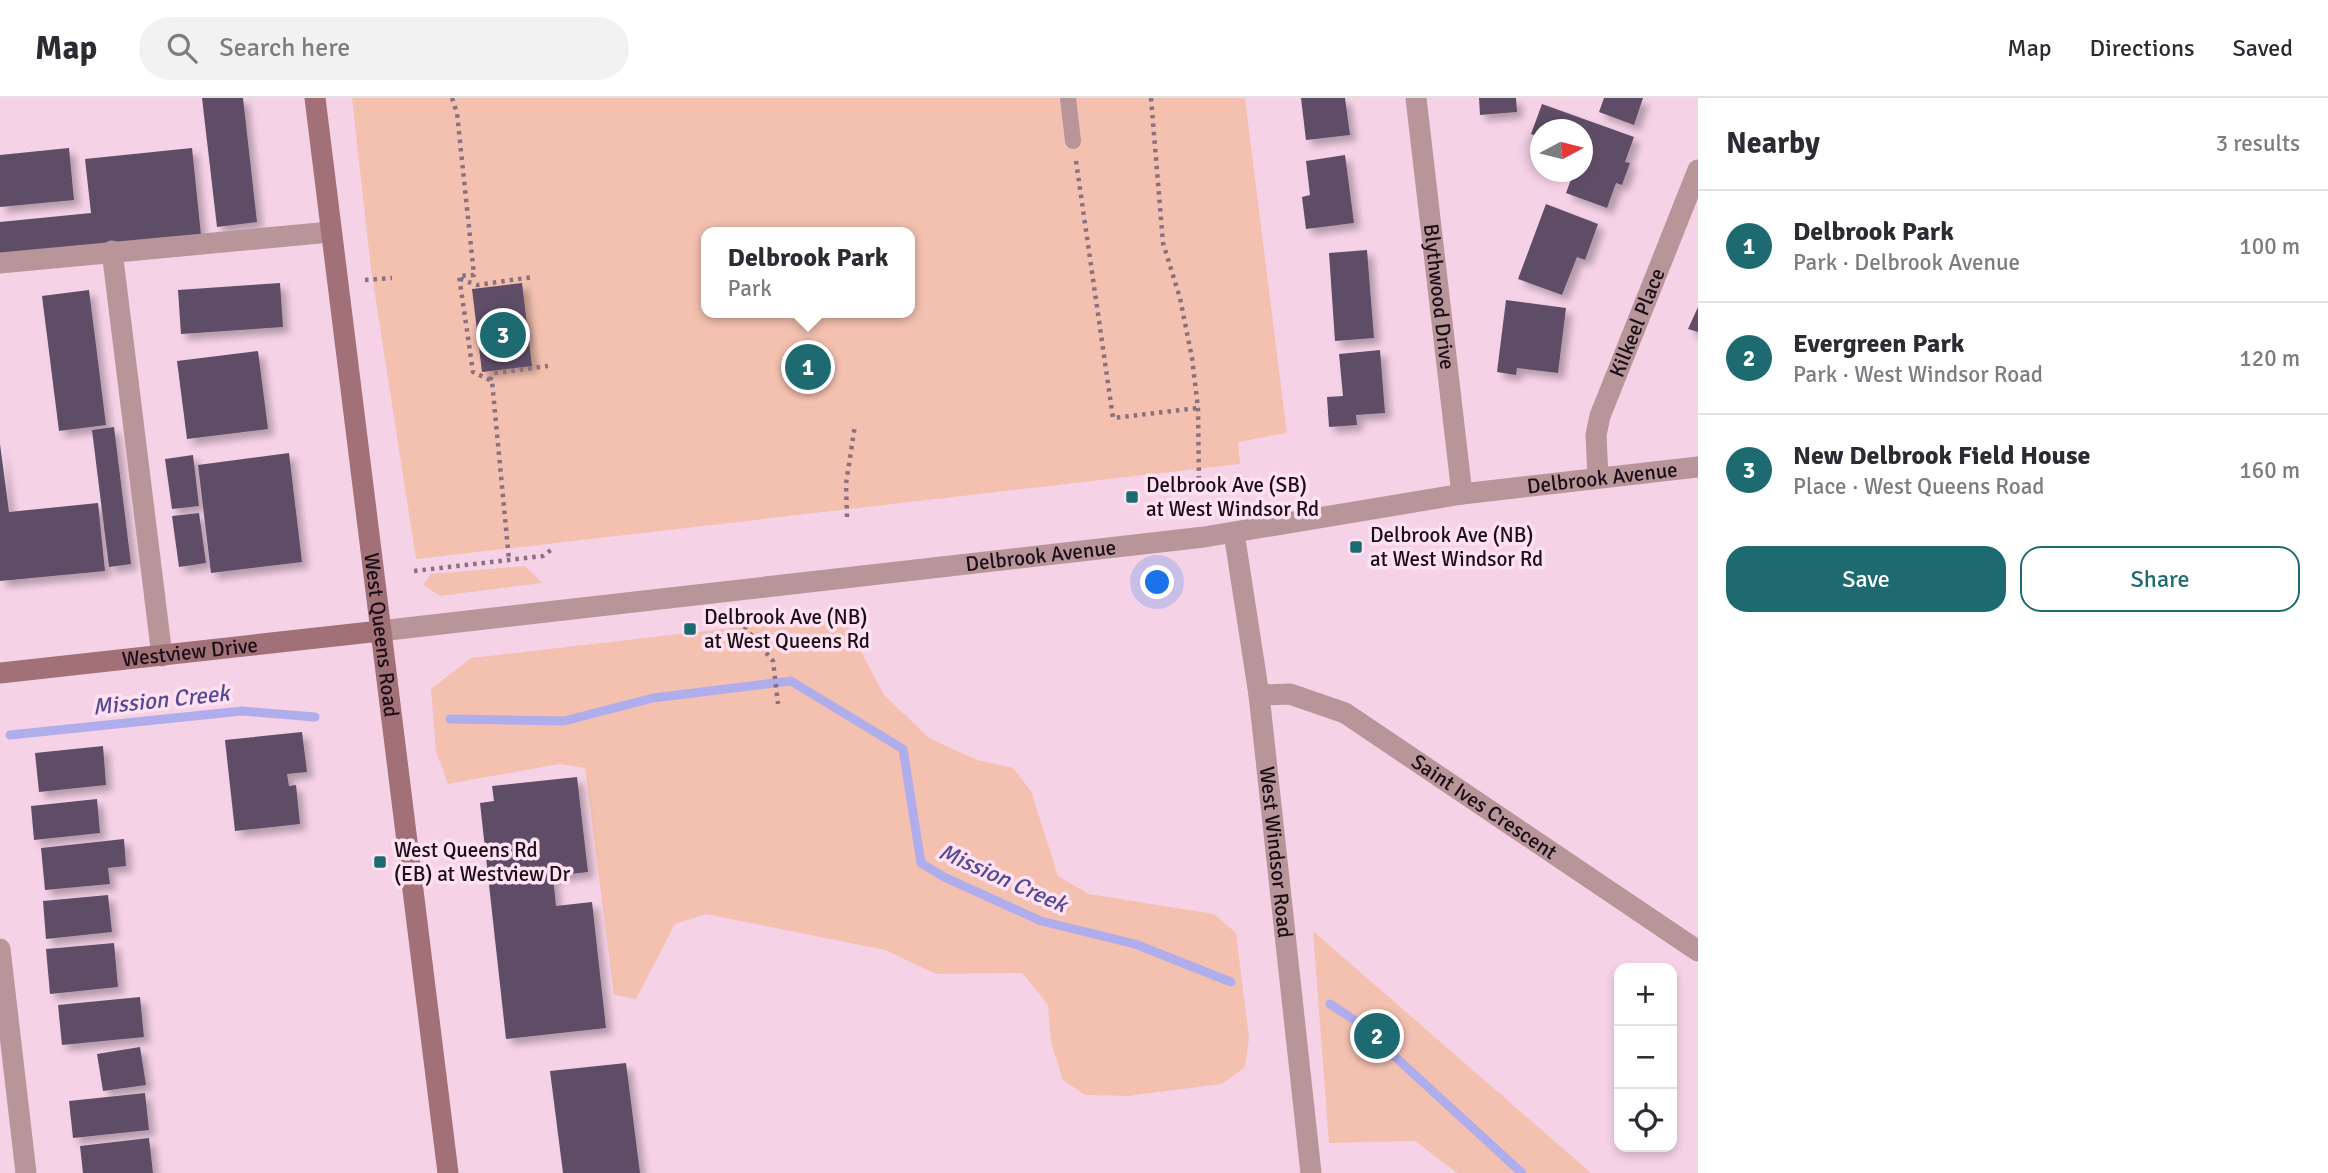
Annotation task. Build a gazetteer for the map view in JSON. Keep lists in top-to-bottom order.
{
  "streets": {
    "main road": ["West Queens Road", "Westview Drive"],
    "street": [
      "Blythwood Drive",
      "Kilkeel Place",
      "Delbrook Avenue",
      "Saint Ives Crescent",
      "West Windsor Road"
    ]
  },
  "crossings": [
    ["Blythwood Drive", "Delbrook Avenue"],
    ["Kilkeel Place", "Delbrook Avenue"],
    ["Delbrook Avenue", "West Queens Road"],
    ["Delbrook Avenue", "Westview Drive"],
    ["Delbrook Avenue", "West Windsor Road"],
    ["West Queens Road", "Westview Drive"],
    ["Saint Ives Crescent", "West Windsor Road"]
  ],
  "water": ["Mission Creek"],
  "places": {
    "transit": [
      "Delbrook Ave (SB) at West Windsor Rd",
      "Delbrook Ave (NB) at West Windsor Rd",
      "Delbrook Ave (NB) at West Queens Rd",
      "West Queens Rd (EB) at Westview Dr"
    ]
  },
  "north": "right",
  "page": {
    "header": "Map",
    "search": "Search here",
    "nav": ["Map", "Directions", "Saved"],
    "heading": ["Nearby", "3 results"],
    "list": [
      {
        "mark": "1",
        "name": "Delbrook Park",
        "note": "Park · Delbrook Avenue",
        "value": "100 m"
      },
      {
        "mark": "2",
        "name": "Evergreen Park",
        "note": "Park · West Windsor Road",
        "value": "120 m"
      },
      {
        "mark": "3",
        "name": "New Delbrook Field House",
        "note": "Place · West Queens Road",
        "value": "160 m"
      }
    ],
    "popup": ["Delbrook Park", "Park"],
    "pins": ["3", "1", "2"],
    "buttons": ["Save", "Share"],
    "map_buttons": ["+", "−"]
  }
}
